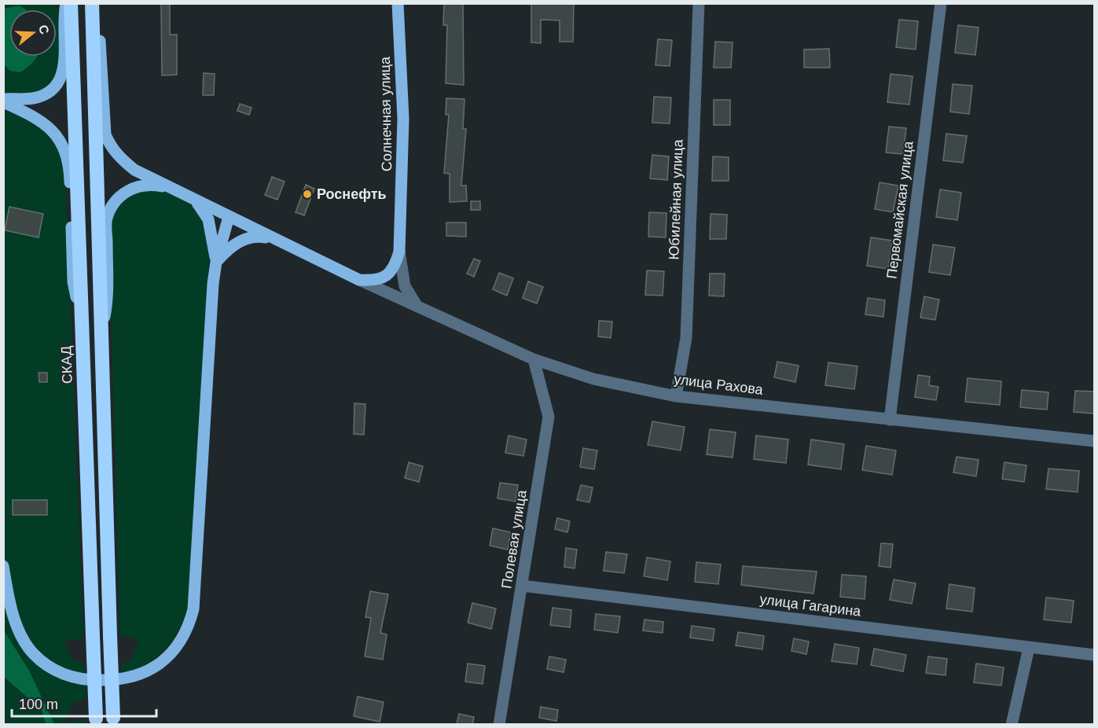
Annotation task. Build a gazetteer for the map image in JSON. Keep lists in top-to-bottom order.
{
  "streets": {
    "highway": ["СКАД"],
    "main road": ["Солнечная улица"],
    "street": [
      "Юбилейная улица",
      "Первомайская улица",
      "улица Рахова",
      "Полевая улица",
      "улица Гагарина"
    ]
  },
  "crossings": [
    ["Солнечная улица", "улица Рахова"],
    ["Юбилейная улица", "улица Рахова"],
    ["Первомайская улица", "улица Рахова"],
    ["улица Рахова", "Полевая улица"],
    ["Полевая улица", "улица Гагарина"]
  ],
  "places": ["Роснефть"],
  "scale_bar": "100 m",
  "north": "right"
}
